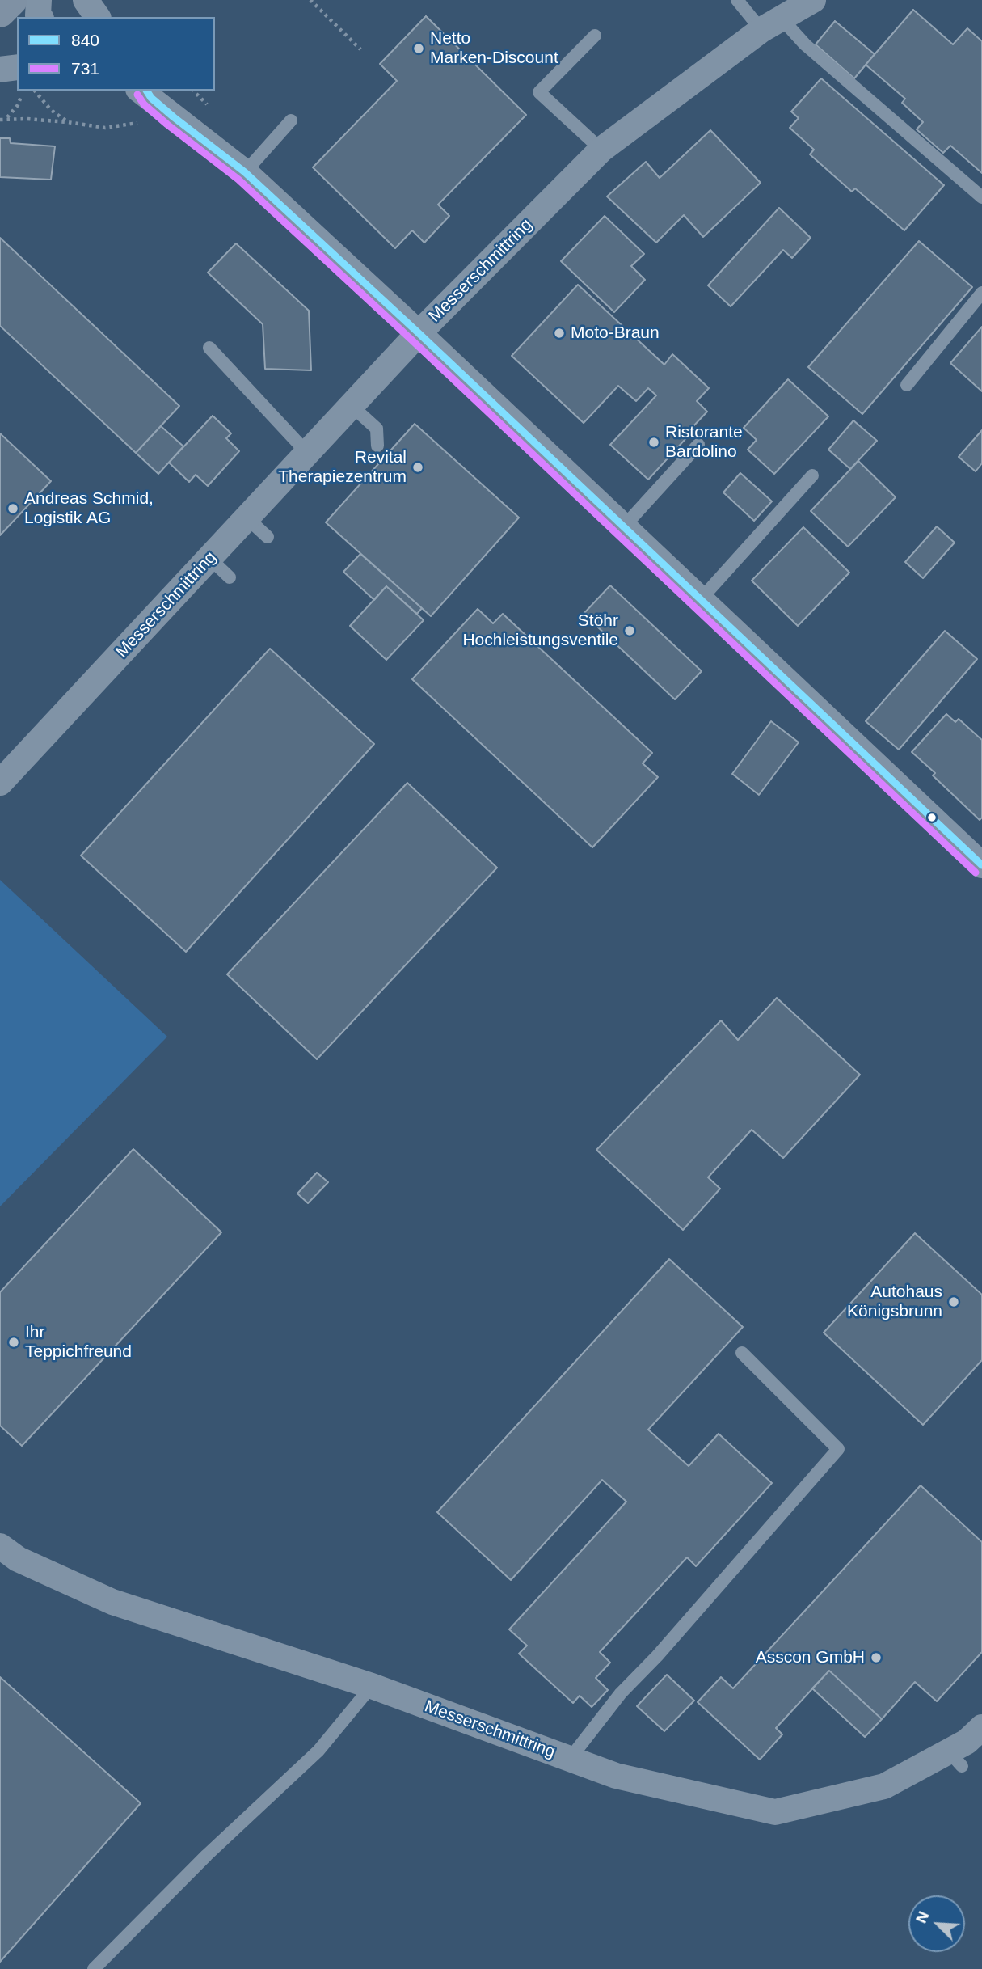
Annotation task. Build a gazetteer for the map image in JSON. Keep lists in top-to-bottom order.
{
  "streets": {
    "street": ["Messerschmittring"]
  },
  "places": [
    "Netto Marken-Discount",
    "Moto-Braun",
    "Ristorante Bardolino",
    "Revital Therapiezentrum",
    "Andreas Schmid, Logistik AG",
    "Stöhr Hochleistungsventile",
    "Autohaus Königsbrunn",
    "Ihr Teppichfreund",
    "Asscon GmbH"
  ],
  "lines": ["transit line 840", "transit line 731"],
  "legend": ["840", "731"],
  "north": "top left"
}
